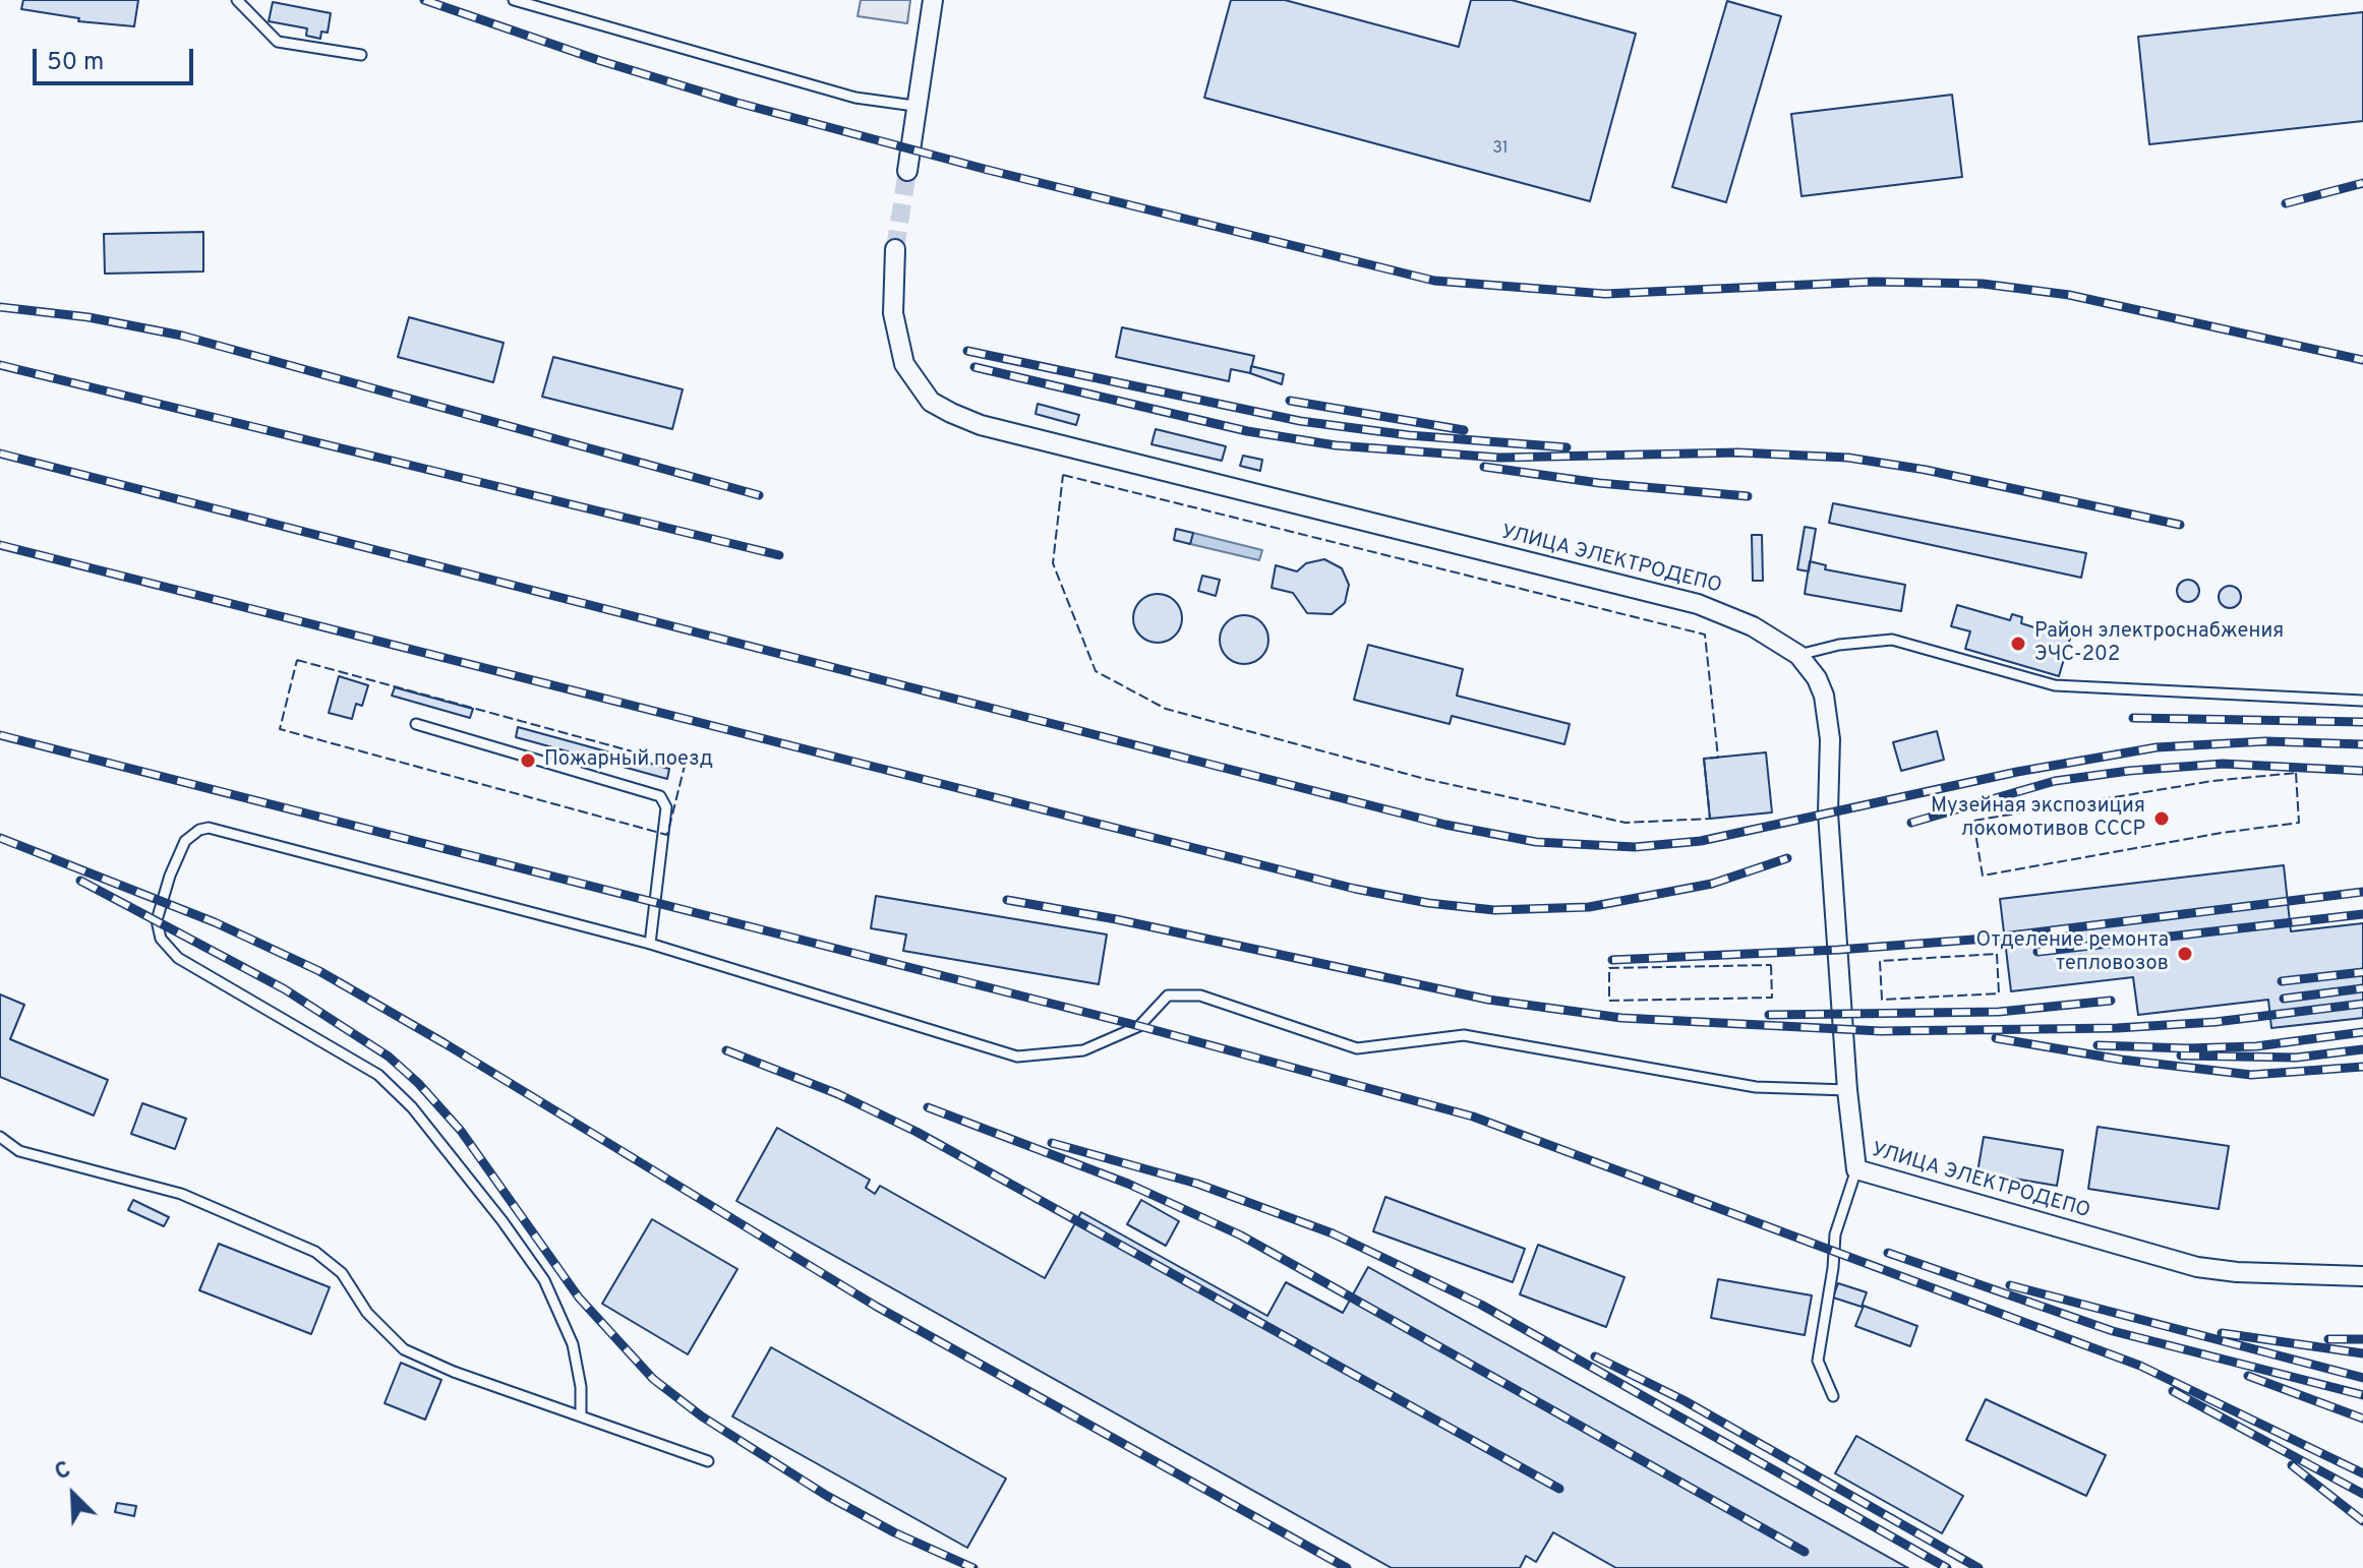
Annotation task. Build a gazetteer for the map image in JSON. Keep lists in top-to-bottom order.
{
  "streets": {
    "street": ["УЛИЦА ЭЛЕКТРОДЕПО"]
  },
  "places": [
    "Район электроснабжения ЭЧС-202",
    "Пожарный поезд",
    "Музейная экспозиция локомотивов СССР",
    "Отделение ремонта тепловозов"
  ],
  "house_numbers": ["31"],
  "scale_bar": "50 m",
  "north": "top left"
}
